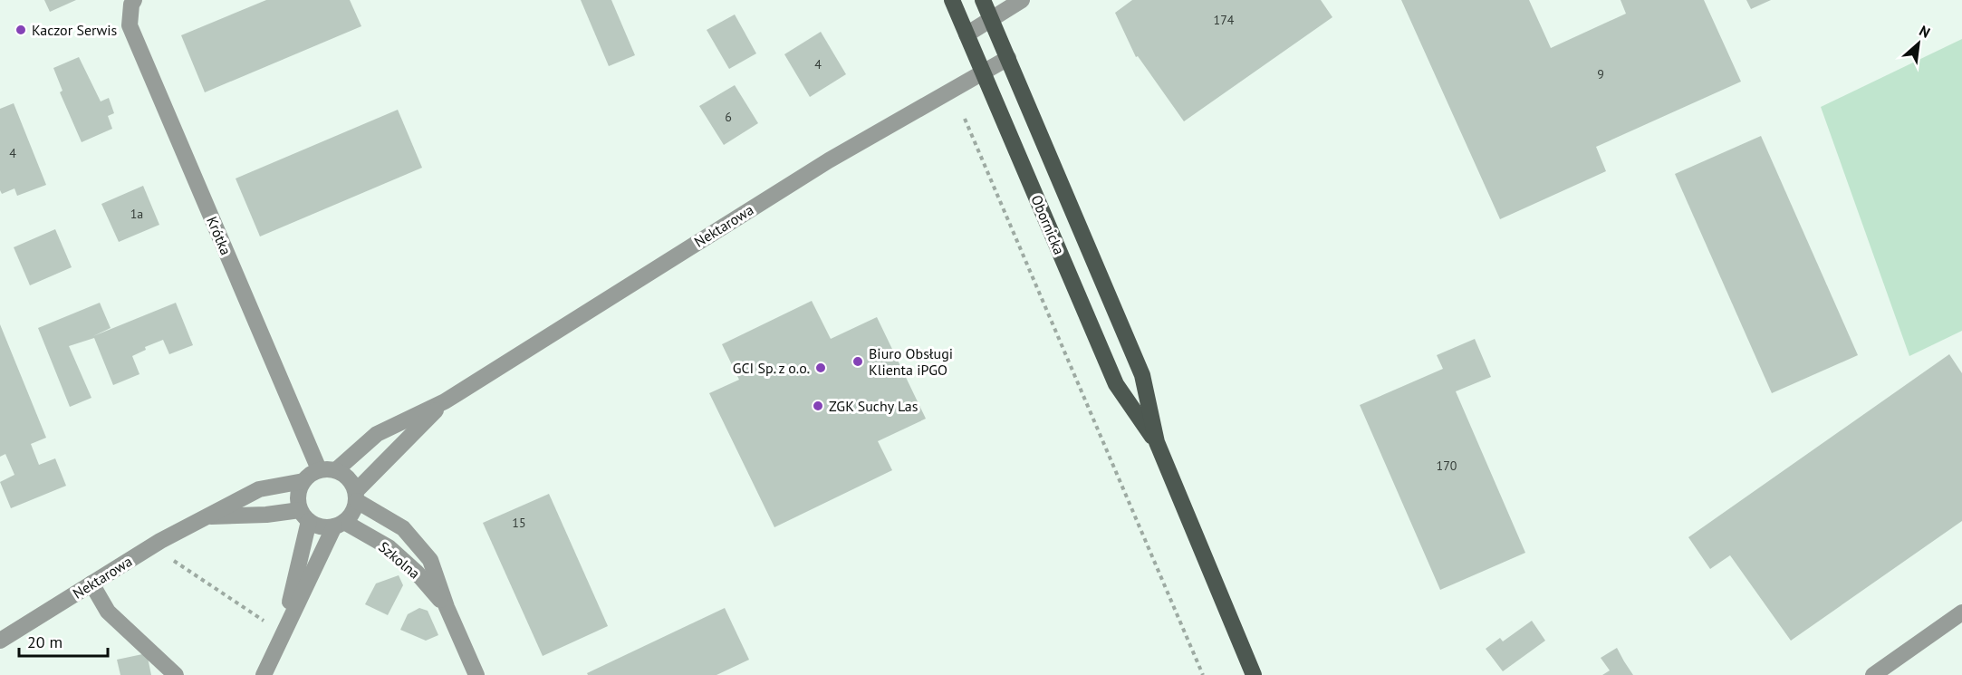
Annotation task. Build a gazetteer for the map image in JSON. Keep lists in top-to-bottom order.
{
  "streets": {
    "main road": ["Obornicka"],
    "street": ["Nektarowa", "Krótka", "Szkolna"]
  },
  "crossings": [
    ["Obornicka", "Nektarowa"],
    ["Nektarowa", "Krótka"],
    ["Nektarowa", "Szkolna"],
    ["Krótka", "Szkolna"]
  ],
  "places": [
    "Kaczor Serwis",
    "Biuro Obsługi Klienta iPGO",
    "GCI Sp. z o.o.",
    "ZGK Suchy Las"
  ],
  "house_numbers": [
    "174",
    "4",
    "9",
    "6",
    "4",
    "1a",
    "170",
    "15"
  ],
  "scale_bar": "20 m",
  "north": "top right"
}
